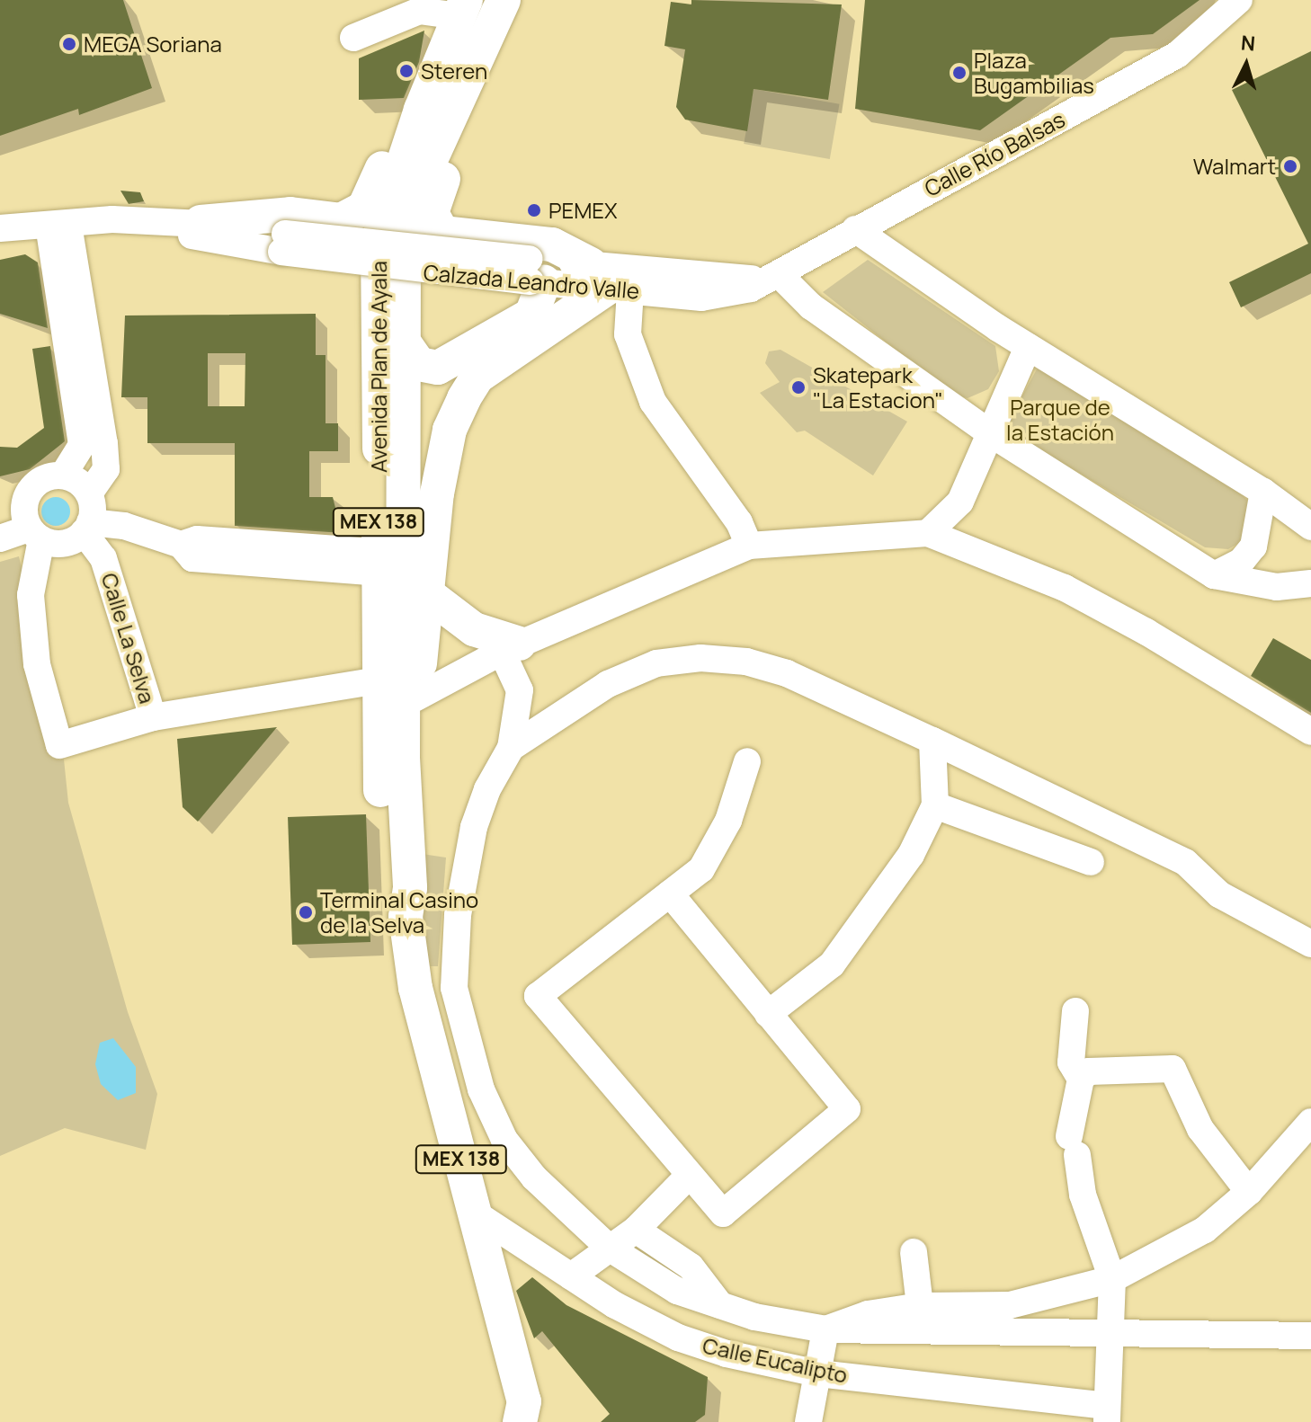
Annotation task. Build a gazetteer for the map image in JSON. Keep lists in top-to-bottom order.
{
  "streets": {
    "main road": ["Avenida Plan de Ayala", "MEX 138"],
    "street": [
      "Calle Río Balsas",
      "Calzada Leandro Valle",
      "Calle La Selva",
      "Calle Eucalipto"
    ]
  },
  "crossings": [
    ["Calle Río Balsas", "Calzada Leandro Valle"],
    ["Avenida Plan de Ayala", "Calle Eucalipto"]
  ],
  "parks": ["Parque de la Estación"],
  "places": [
    "MEGA Soriana",
    "Steren",
    "Plaza Bugambilias",
    "Walmart",
    "PEMEX",
    "Skatepark \"La Estacion\"",
    "Terminal Casino de la Selva"
  ],
  "north": "top"
}
